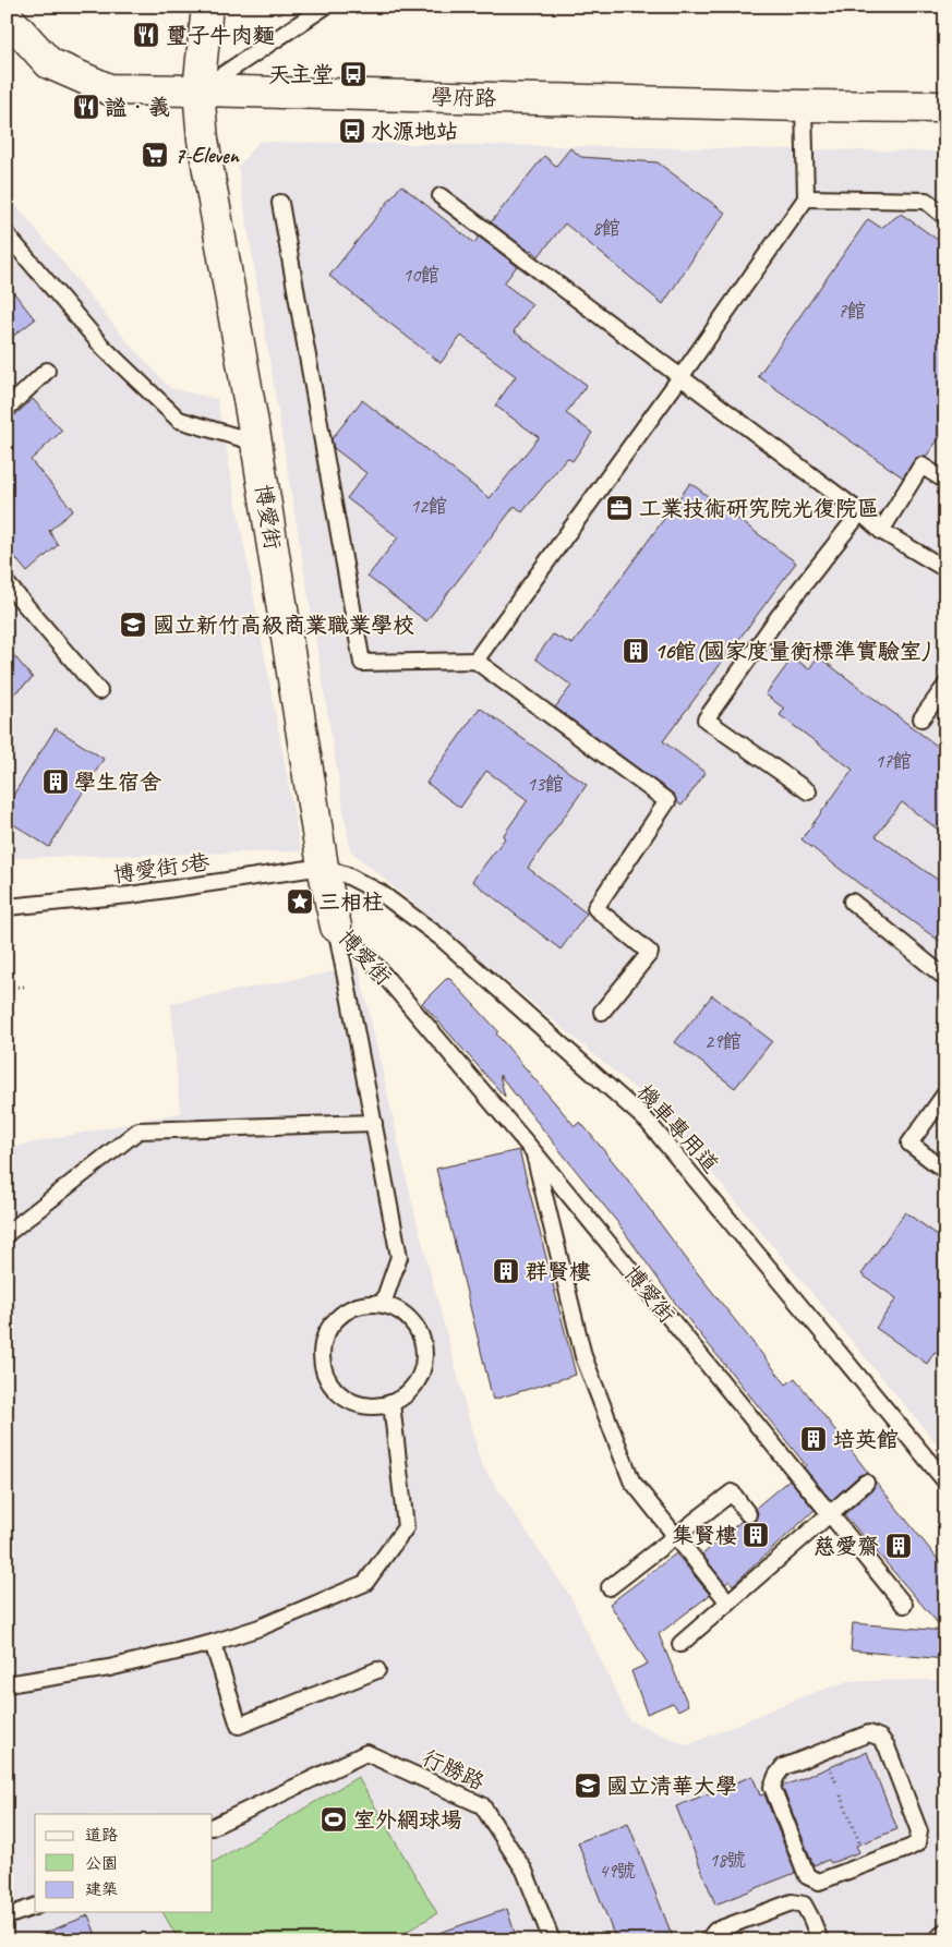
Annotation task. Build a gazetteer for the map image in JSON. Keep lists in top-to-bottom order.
{
  "streets": {
    "street": ["學府路", "博愛街"],
    "lane": ["博愛街5巷", "機車專用道", "行勝路"]
  },
  "crossings": [
    ["學府路", "博愛街"],
    ["博愛街", "博愛街5巷"],
    ["博愛街", "機車專用道"],
    ["博愛街5巷", "機車專用道"]
  ],
  "places": {
    "restaurant": ["璽子牛肉麵", "謐．義"],
    "bus stop": ["天主堂", "水源地站"],
    "supermarket": ["7-Eleven"],
    "office": ["工業技術研究院光復院區"],
    "school or university": ["國立新竹高級商業職業學校", "國立清華大學"],
    "building": [
      "16館(國家度量衡標準實驗室)",
      "學生宿舍",
      "群賢樓",
      "培英館",
      "集賢樓",
      "慈愛齋"
    ],
    "place": ["三相柱"],
    "sports": ["室外網球場"]
  },
  "house_numbers": [
    "8館",
    "10館",
    "7館",
    "12館",
    "17館",
    "13館",
    "29館",
    "18號",
    "49號"
  ],
  "legend": ["道路", "公園", "建築"]
}
